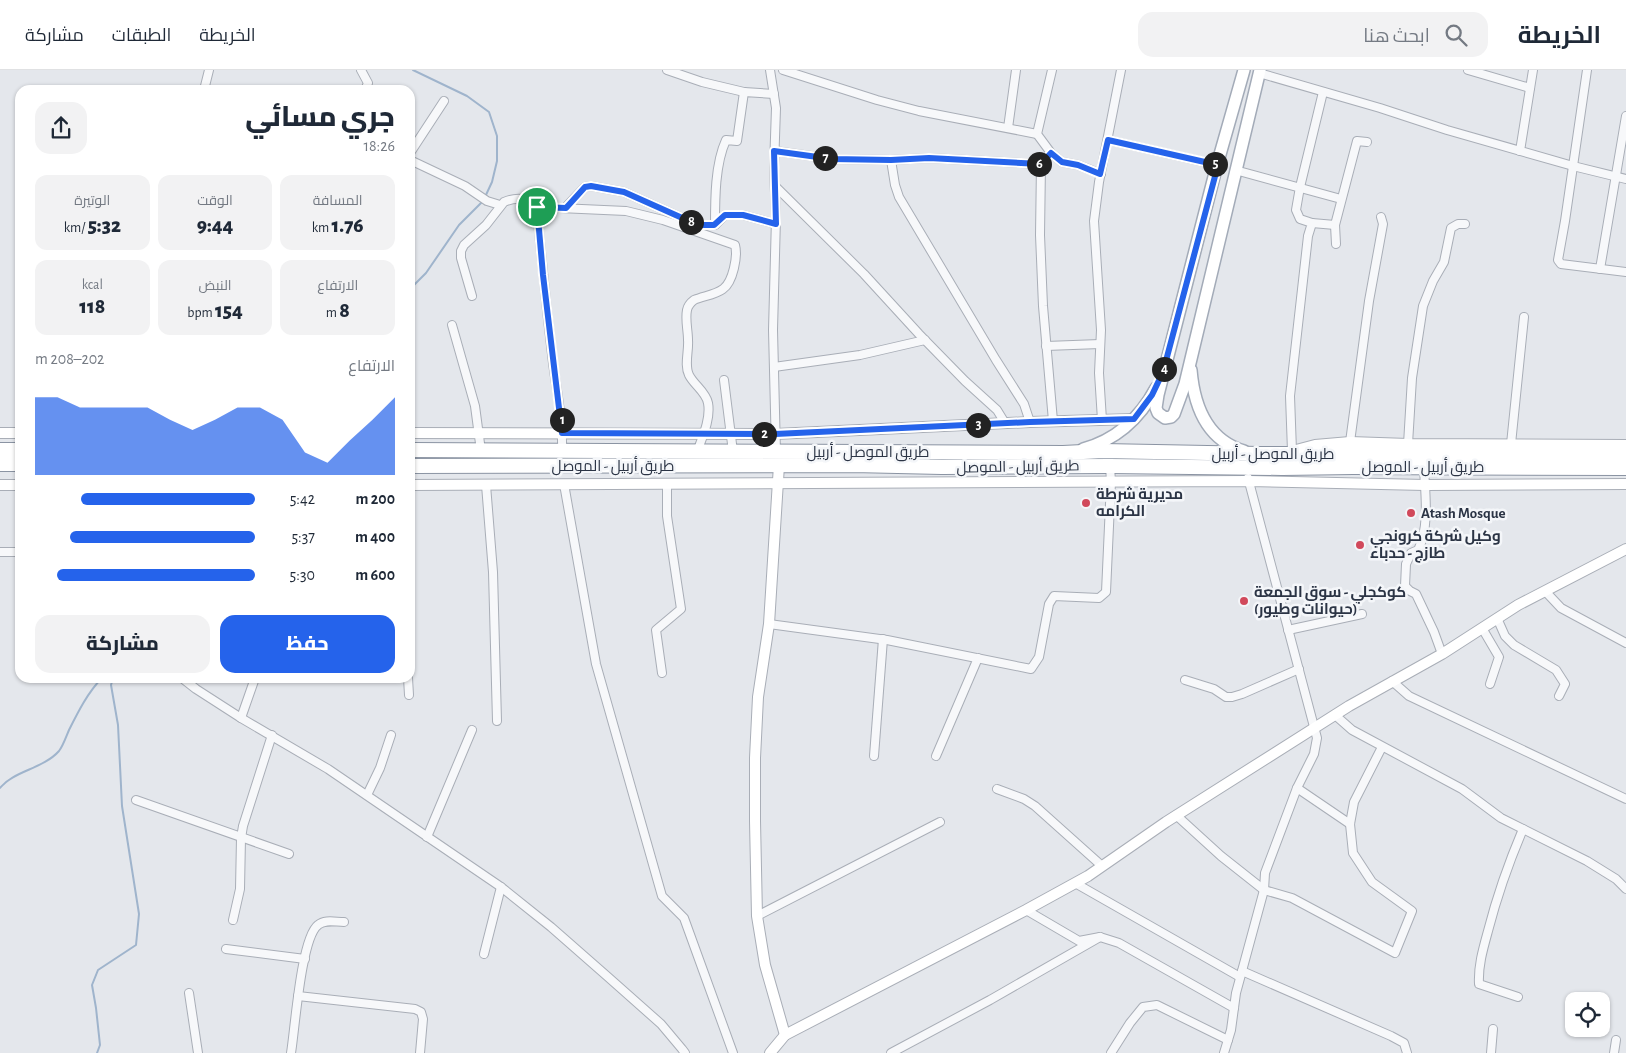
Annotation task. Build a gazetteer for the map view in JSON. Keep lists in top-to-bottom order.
{
  "streets": {
    "highway": ["طريق الموصل - أربيل", "طريق أربيل - الموصل"]
  },
  "crossings": [
    ["طريق الموصل - أربيل", "طريق أربيل - الموصل"]
  ],
  "places": [
    "مديرية شرطة الكرامه",
    "Atash Mosque",
    "وكيل شركة كرونجي طازج - حدباء",
    "كوكجلي - سوق الجمعة (حيوانات وطيور)"
  ],
  "page": {
    "header": "الخريطة",
    "search": "ابحث هنا",
    "nav": ["الخريطة", "الطبقات", "مشاركة"],
    "heading": ["جري مسائي", "18:26"],
    "pins": [
      "7",
      "5",
      "6",
      "8",
      "4",
      "1",
      "3",
      "2"
    ],
    "stats": [
      ["المسافة", "1.76 km"],
      ["الوقت", "9:44"],
      ["الوتيرة", "5:32 /km"],
      ["الارتفاع", "8 m"],
      ["النبض", "154 bpm"],
      ["kcal", "118"]
    ],
    "chart": ["الارتفاع", "202–208 m"],
    "list": [
      {
        "name": "200 m",
        "note": "5:42"
      },
      {
        "name": "400 m",
        "note": "5:37"
      },
      {
        "name": "600 m",
        "note": "5:30"
      }
    ],
    "buttons": ["حفظ", "مشاركة"]
  }
}
